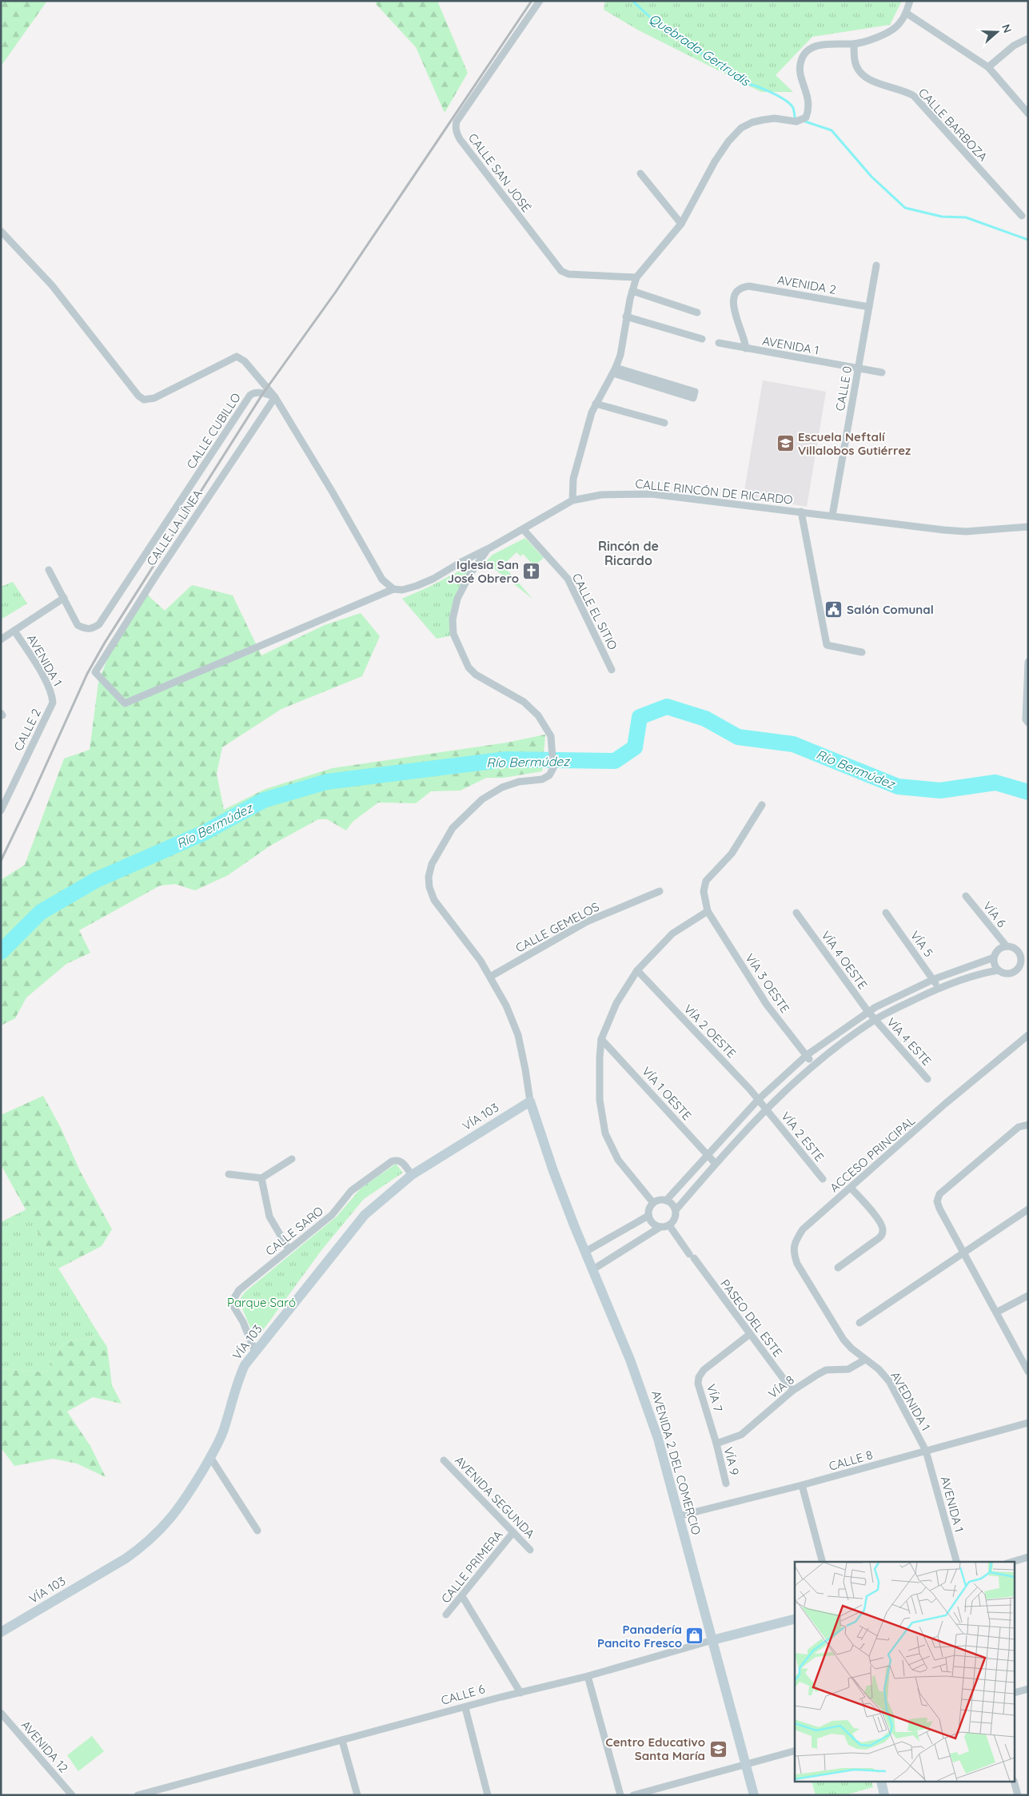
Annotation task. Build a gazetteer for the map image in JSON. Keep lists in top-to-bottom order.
{
  "streets": {
    "main road": ["VÍA 103", "AVENIDA 2 DEL COMERCIO", "CALLE 6"],
    "street": [
      "CALLE BARBOZA",
      "CALLE SAN JOSÉ",
      "AVENIDA 2",
      "AVENIDA 1",
      "CALLE 0",
      "CALLE CUBILLO",
      "CALLE RINCÓN DE RICARDO",
      "CALLE LA LÍNEA",
      "CALLE EL SITIO",
      "CALLE 2",
      "VÍA 6",
      "CALLE GEMELOS",
      "VÍA 5",
      "VÍA 4 OESTE",
      "VÍA 3 OESTE",
      "VÍA 2 OESTE",
      "VÍA 4 ESTE",
      "VÍA 1 OESTE",
      "VÍA 2 ESTE",
      "ACCESO PRINCIPAL",
      "CALLE SARO",
      "PASEO DEL ESTE",
      "VÍA 8",
      "VÍA 7",
      "AVEDNIDA 1",
      "CALLE 8",
      "VÍA 9",
      "AVENIDA SEGUNDA",
      "CALLE PRIMERA",
      "AVENIDA 12"
    ]
  },
  "crossings": [
    ["AVENIDA 2", "AVENIDA 1"],
    ["AVENIDA 2", "CALLE 0"],
    ["AVENIDA 1", "CALLE 0"],
    ["AVENIDA 1", "CALLE 2"],
    ["AVENIDA 1", "AVEDNIDA 1"],
    ["AVENIDA 1", "CALLE 8"],
    ["CALLE 0", "CALLE RINCÓN DE RICARDO"],
    ["CALLE CUBILLO", "CALLE LA LÍNEA"],
    ["CALLE RINCÓN DE RICARDO", "CALLE EL SITIO"],
    ["CALLE RINCÓN DE RICARDO", "CALLE GEMELOS"],
    ["CALLE RINCÓN DE RICARDO", "VÍA 103"],
    ["CALLE RINCÓN DE RICARDO", "AVENIDA 2 DEL COMERCIO"],
    ["VÍA 4 OESTE", "VÍA 4 ESTE"],
    ["VÍA 2 OESTE", "VÍA 2 ESTE"],
    ["VÍA 103", "CALLE SARO"],
    ["VÍA 103", "AVENIDA 2 DEL COMERCIO"],
    ["ACCESO PRINCIPAL", "AVEDNIDA 1"],
    ["PASEO DEL ESTE", "VÍA 8"],
    ["PASEO DEL ESTE", "VÍA 7"],
    ["VÍA 8", "VÍA 7"],
    ["VÍA 8", "AVEDNIDA 1"],
    ["VÍA 8", "VÍA 9"],
    ["VÍA 7", "VÍA 9"],
    ["AVEDNIDA 1", "CALLE 8"],
    ["CALLE 8", "AVENIDA 2 DEL COMERCIO"],
    ["AVENIDA 2 DEL COMERCIO", "CALLE 6"],
    ["AVENIDA SEGUNDA", "CALLE PRIMERA"]
  ],
  "districts": ["Rincón de Ricardo"],
  "water": ["Quebrada Gertrudis", "Río Bermúdez"],
  "parks": ["Parque Saró"],
  "places": {
    "school or university": ["Escuela Neftalí Villalobos Gutiérrez", "Centro Educativo Santa María"],
    "church": ["Iglesia San José Obrero"],
    "public building": ["Salón Comunal"],
    "shop": ["Panadería Pancito Fresco"]
  },
  "north": "right"
}
